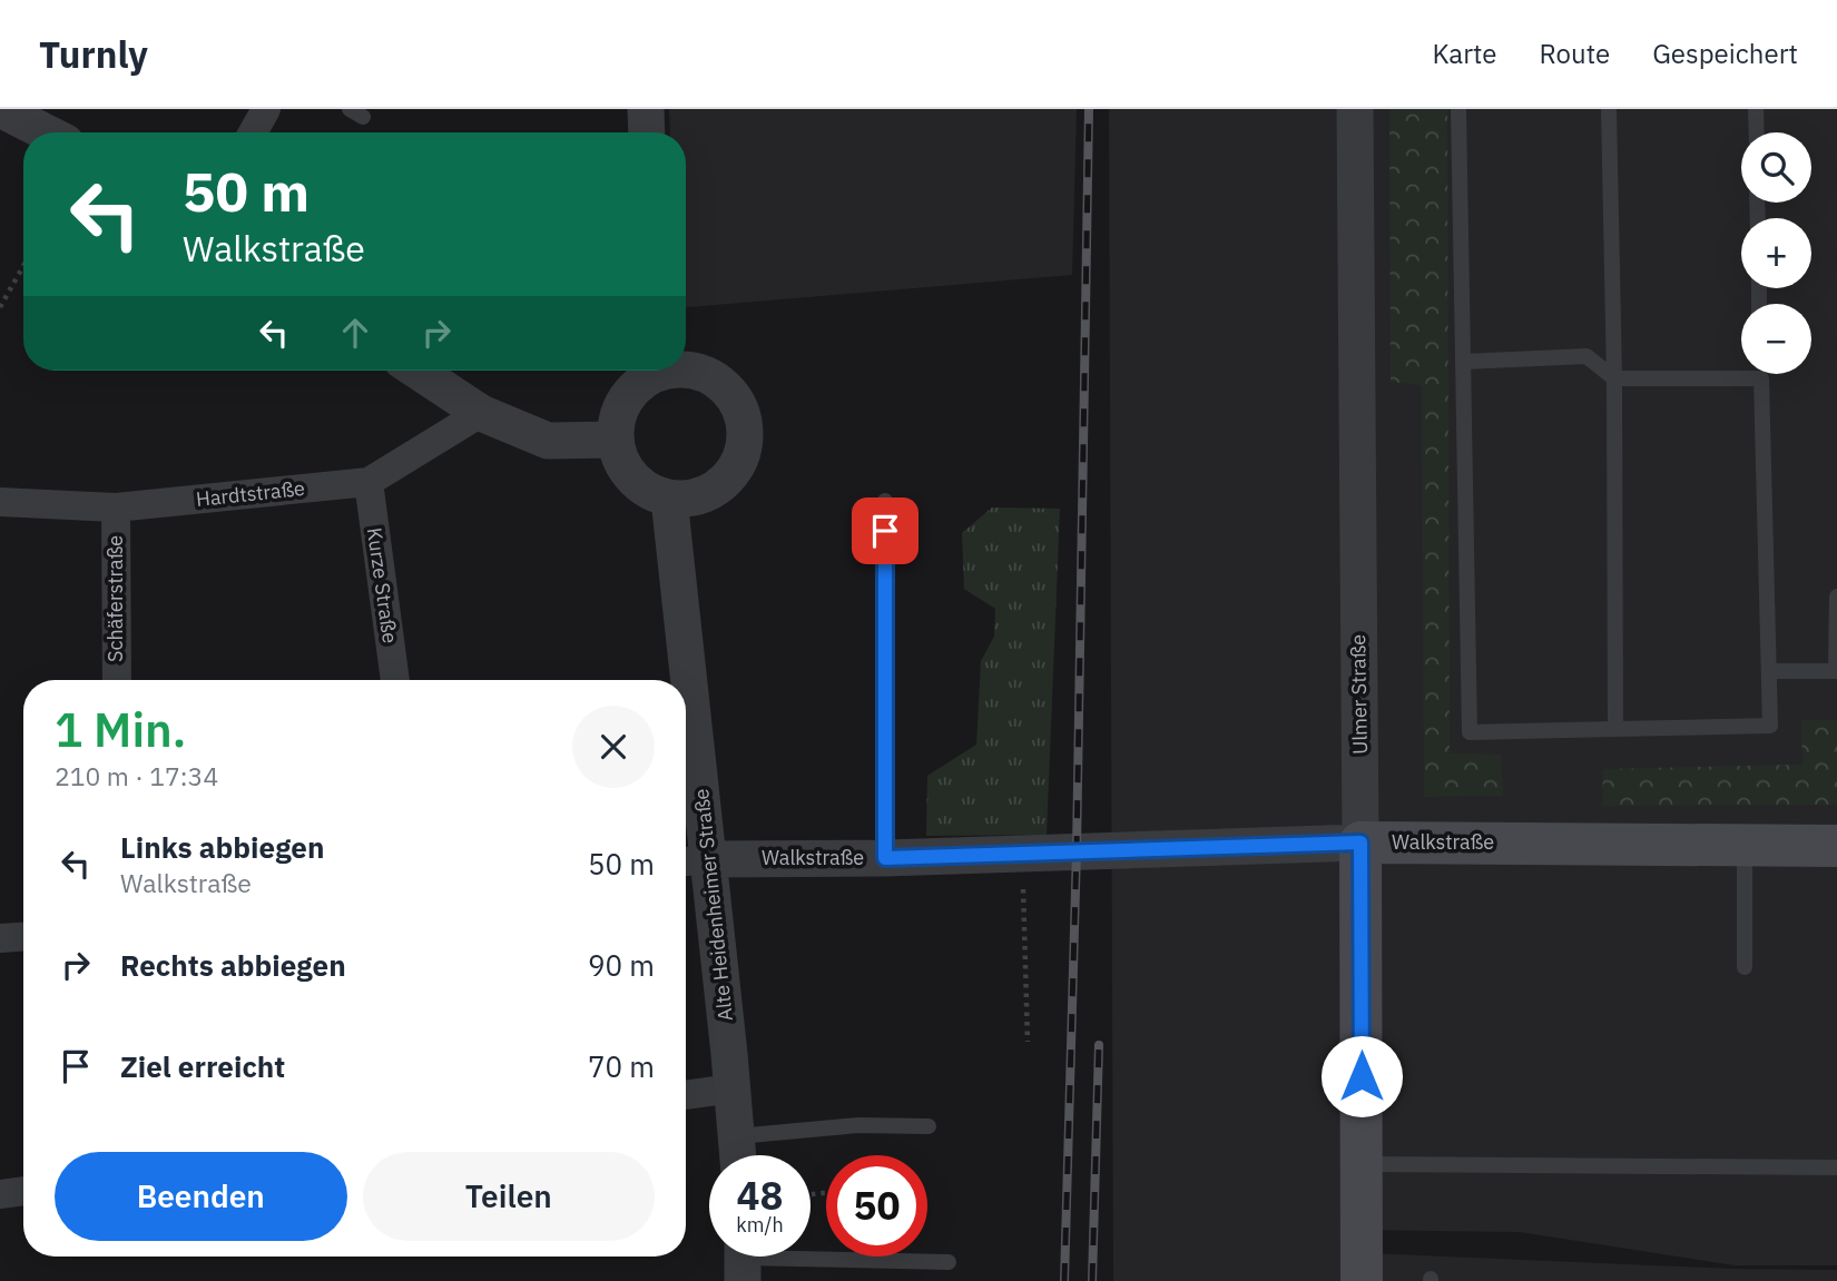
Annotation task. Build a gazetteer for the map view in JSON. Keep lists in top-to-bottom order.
{
  "streets": {
    "main road": ["Ulmer Straße", "Walkstraße"],
    "street": [
      "Hardtstraße",
      "Kurze Straße",
      "Schäferstraße",
      "Alte Heidenheimer Straße"
    ]
  },
  "crossings": [
    ["Hardtstraße", "Kurze Straße"],
    ["Hardtstraße", "Schäferstraße"],
    ["Ulmer Straße", "Walkstraße"],
    ["Walkstraße", "Alte Heidenheimer Straße"]
  ],
  "page": {
    "header": "Turnly",
    "nav": ["Karte", "Route", "Gespeichert"],
    "map_buttons": ["+", "−"],
    "turn": ["50 m", "Walkstraße"],
    "heading": ["1 Min.", "210 m · 17:34"],
    "list": [
      {
        "name": "Links abbiegen",
        "note": "Walkstraße",
        "value": "50 m"
      },
      {
        "name": "Rechts abbiegen",
        "value": "90 m"
      },
      {
        "name": "Ziel erreicht",
        "value": "70 m"
      }
    ],
    "buttons": ["Beenden", "Teilen"],
    "speed": "48 km/h",
    "limit": "50"
  }
}
